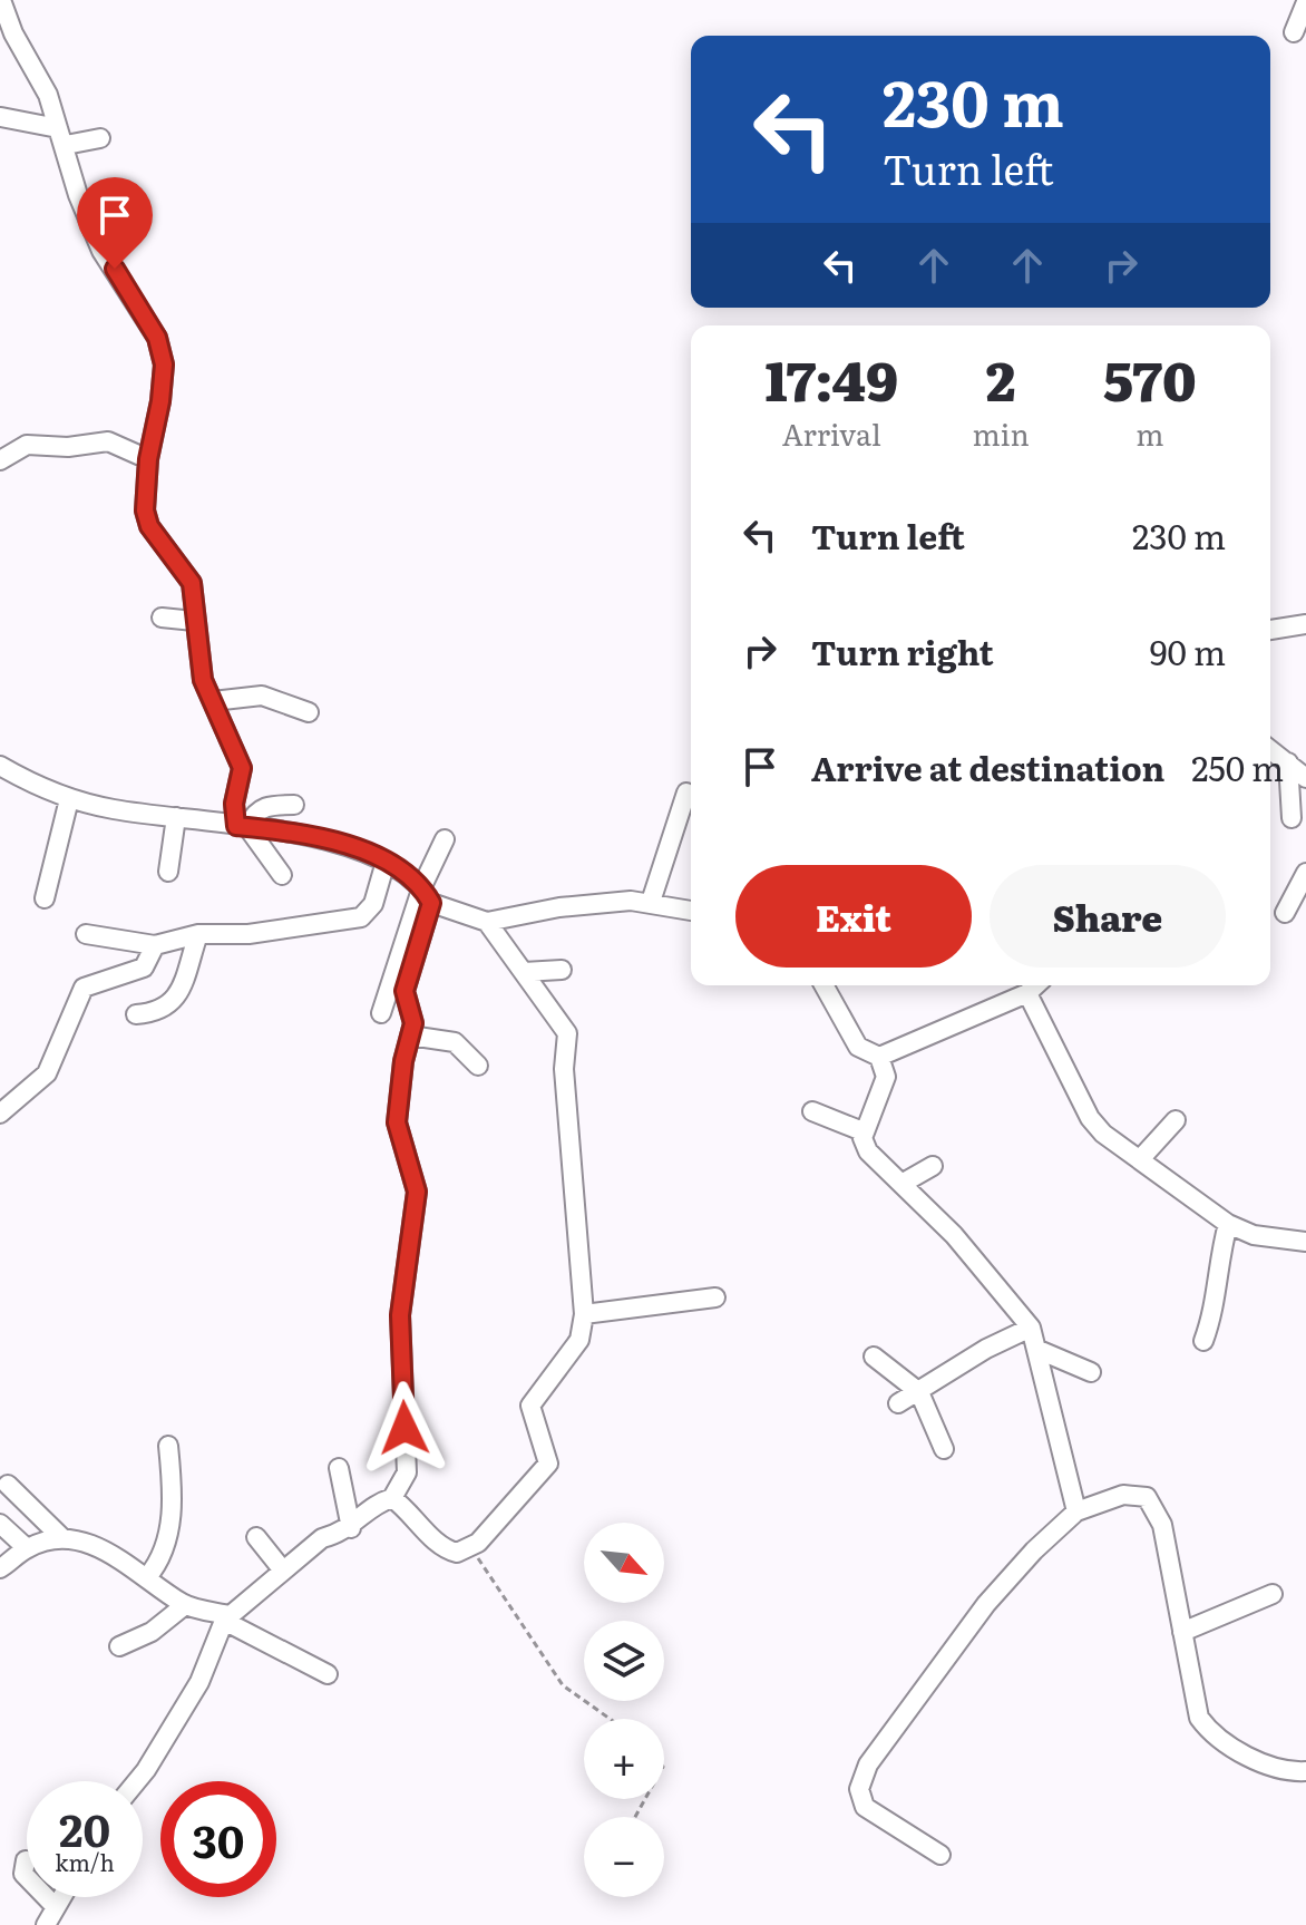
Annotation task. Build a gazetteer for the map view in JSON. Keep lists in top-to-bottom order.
{
  "north": "bottom right",
  "page": {
    "turn": ["230 m", "Turn left"],
    "eta": [
      "17:49",
      "Arrival",
      "2",
      "min",
      "570",
      "m"
    ],
    "list": [
      {
        "name": "Turn left",
        "value": "230 m"
      },
      {
        "name": "Turn right",
        "value": "90 m"
      },
      {
        "name": "Arrive at destination",
        "value": "250 m"
      }
    ],
    "buttons": ["Exit", "Share"],
    "map_buttons": ["+", "−"],
    "speed": "20 km/h",
    "limit": "30"
  }
}
